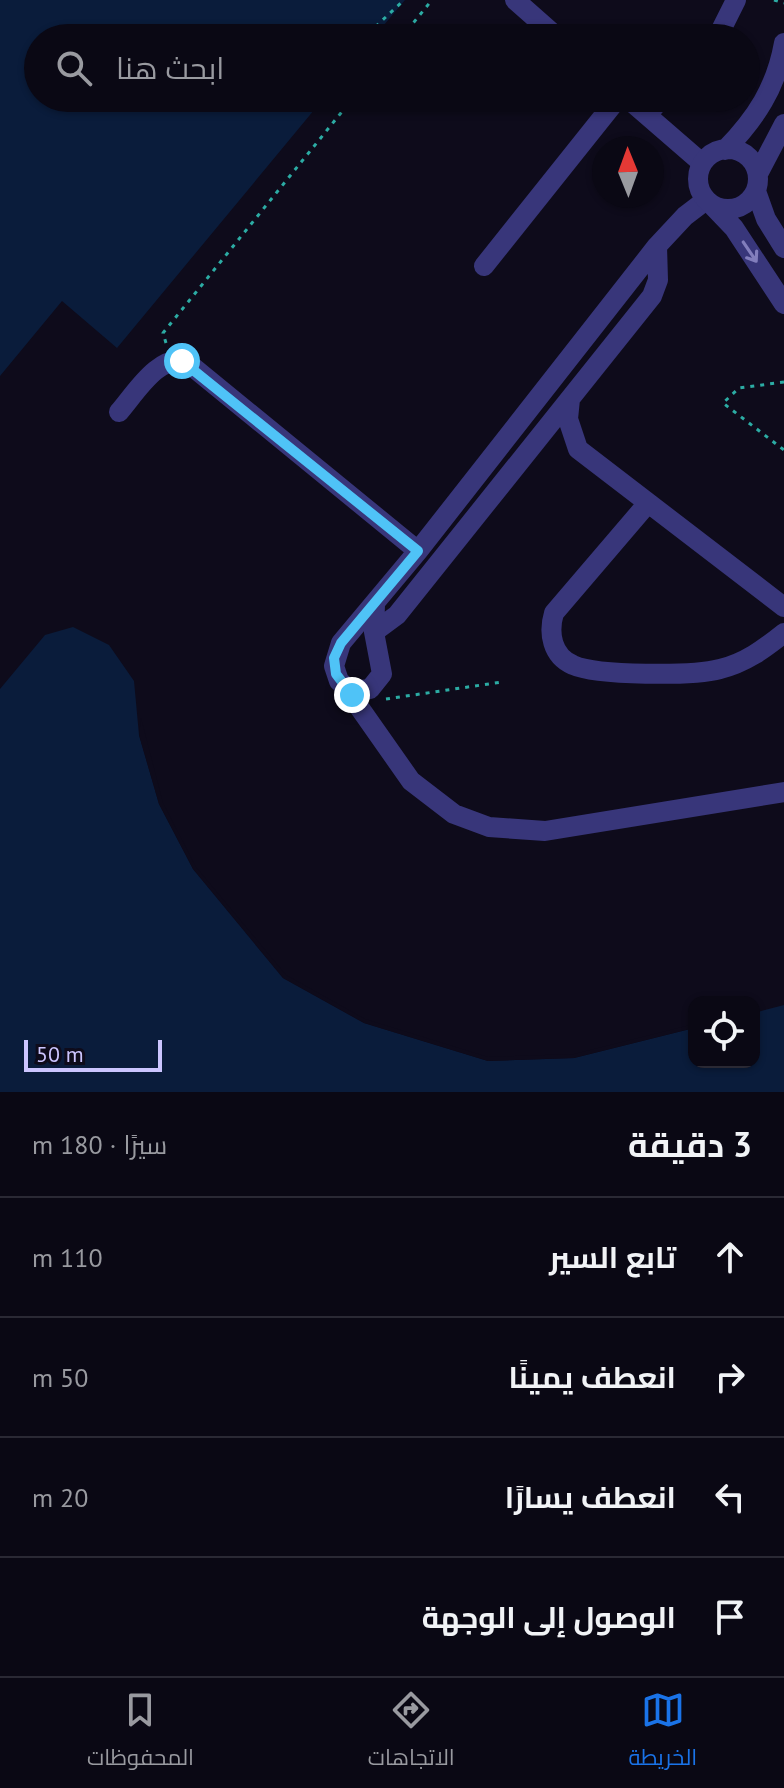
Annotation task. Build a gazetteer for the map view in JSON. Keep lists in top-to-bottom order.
{
  "scale_bar": "50 m",
  "north": "top",
  "page": {
    "search": "ابحث هنا",
    "scale": "50 m",
    "heading": ["3 دقيقة", "سيرًا · 180 m"],
    "list": [
      ["تابع السير", "110 m"],
      ["انعطف يمينًا", "50 m"],
      ["انعطف يسارًا", "20 m"],
      "الوصول إلى الوجهة"
    ],
    "nav": ["الخريطة", "الاتجاهات", "المحفوظات"]
  }
}
